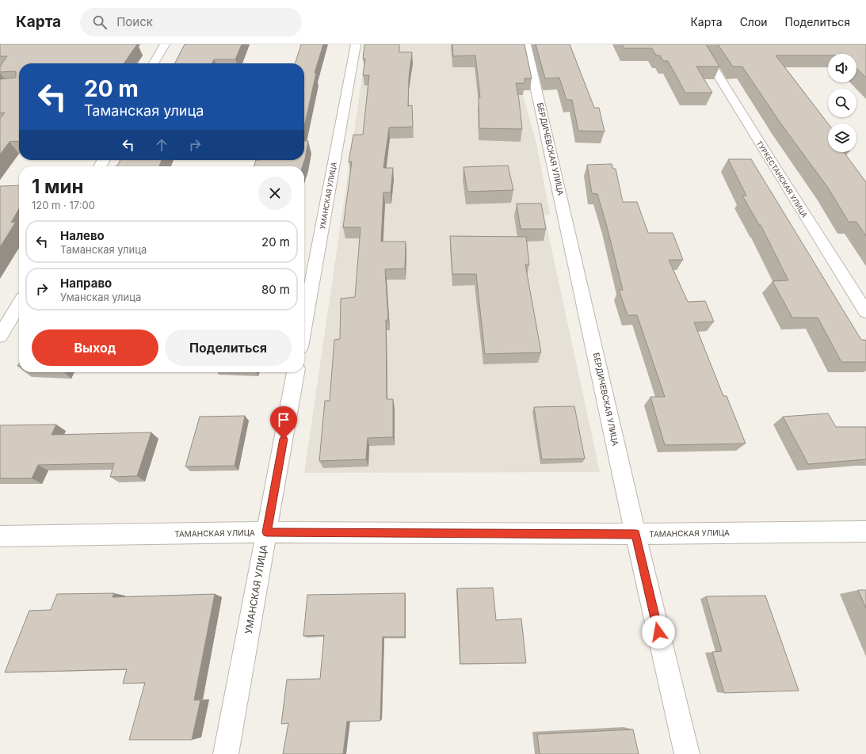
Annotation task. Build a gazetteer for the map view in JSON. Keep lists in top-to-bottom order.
{
  "streets": {
    "street": [
      "БЕРДИЧЕВСКАЯ УЛИЦА",
      "ТУРКЕСТАНСКАЯ УЛИЦА",
      "УМАНСКАЯ УЛИЦА",
      "ТАМАНСКАЯ УЛИЦА"
    ]
  },
  "crossings": [
    ["БЕРДИЧЕВСКАЯ УЛИЦА", "ТАМАНСКАЯ УЛИЦА"],
    ["УМАНСКАЯ УЛИЦА", "ТАМАНСКАЯ УЛИЦА"]
  ],
  "page": {
    "header": "Карта",
    "search": "Поиск",
    "nav": ["Карта", "Слои", "Поделиться"],
    "turn": ["20 m", "Таманская улица"],
    "heading": ["1 мин", "120 m · 17:00"],
    "list": [
      {
        "name": "Налево",
        "note": "Таманская улица",
        "value": "20 m"
      },
      {
        "name": "Направо",
        "note": "Уманская улица",
        "value": "80 m"
      }
    ],
    "buttons": ["Выход", "Поделиться"]
  }
}
